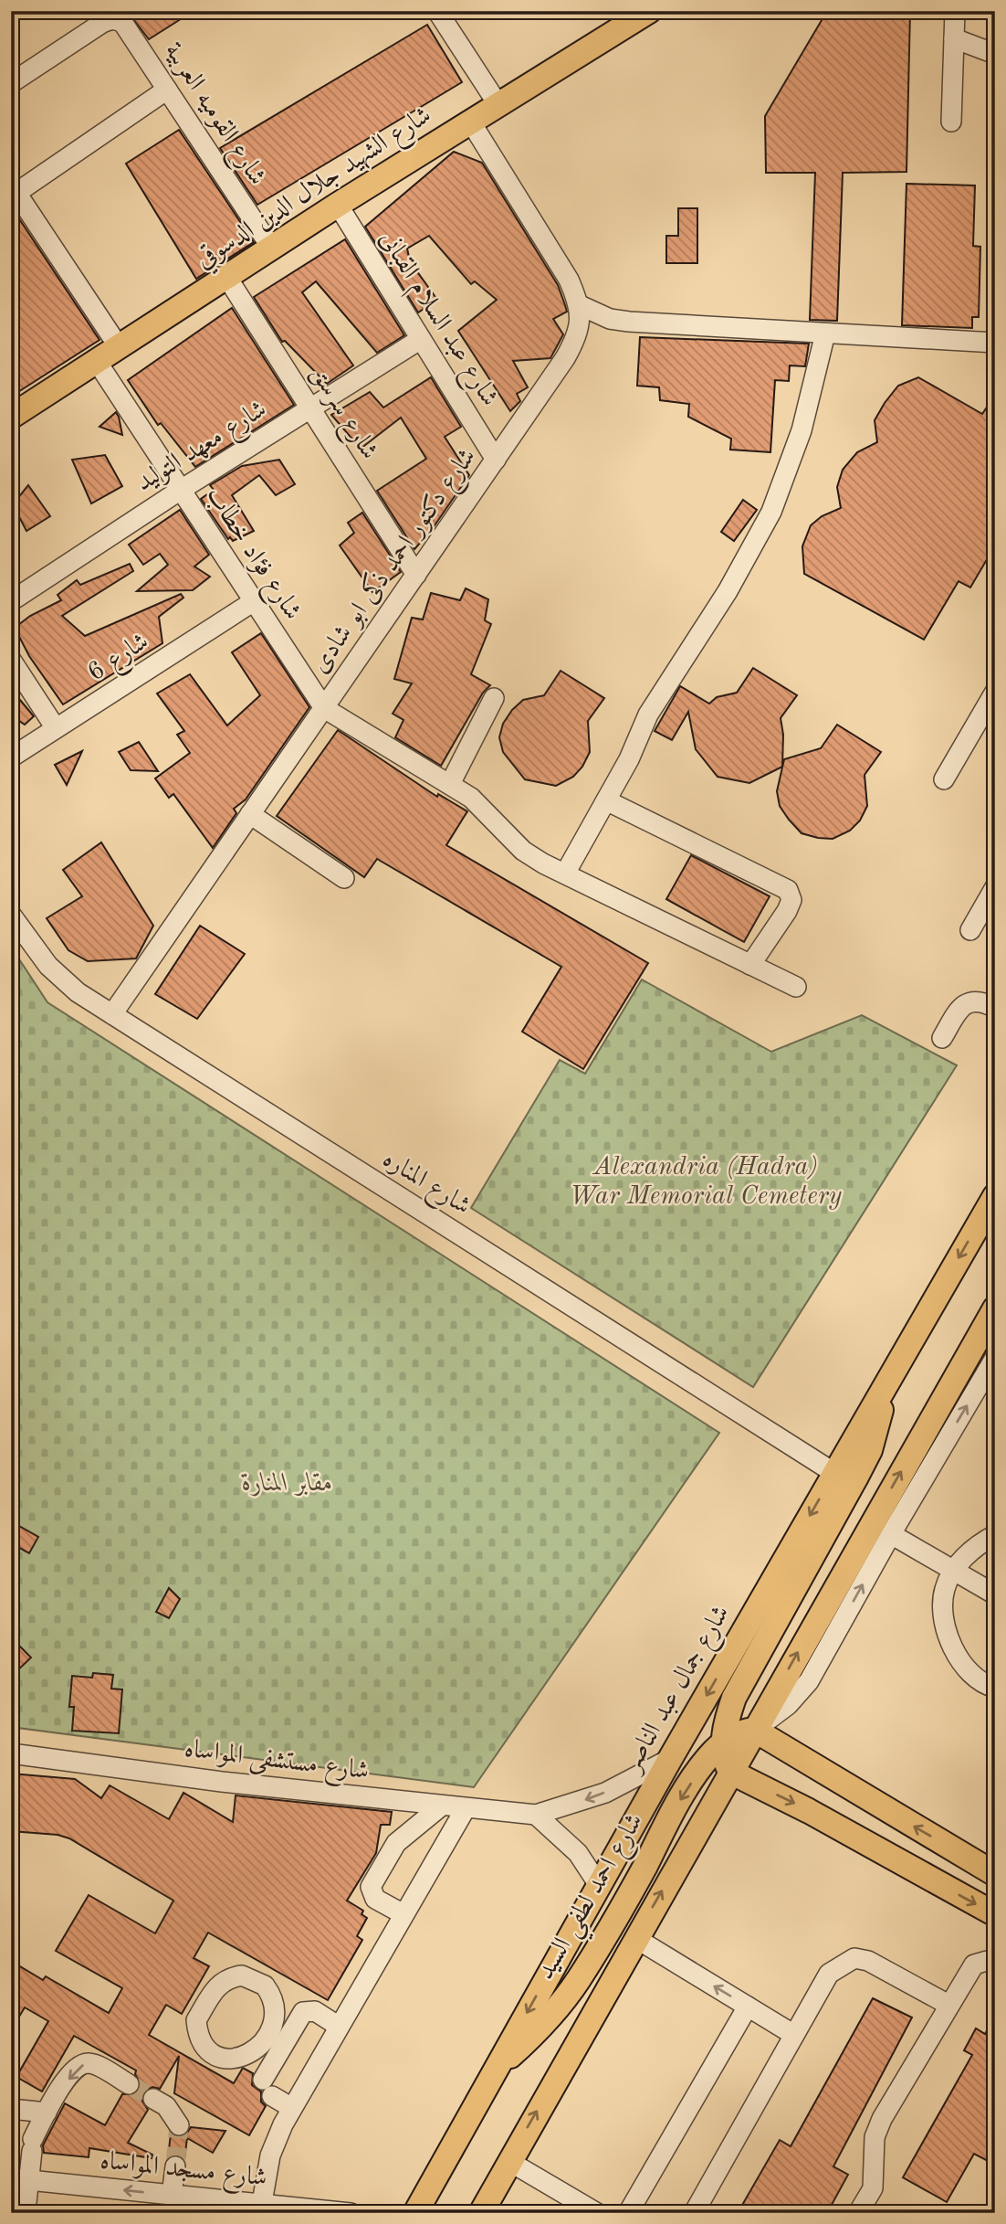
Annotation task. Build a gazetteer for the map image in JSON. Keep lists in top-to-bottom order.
{
  "streets": {
    "main road": ["شارع الشهيد جلال الدين الدسوقي", "شارع جمال عبد الناصر", "شارع احمد لطفي السيد"],
    "street": [
      "شارع القوميه العربية",
      "شارع عبد السلام القبانى",
      "شارع سرسق",
      "شارع معهد التوليد",
      "شارع فؤاد خطاب",
      "شارع دكتور احمد ذكى ابو شادى",
      "شارع 6",
      "شارع المناره",
      "شارع مستشفى المواساه",
      "شارع مسجد المواساه"
    ]
  },
  "crossings": [
    ["شارع القوميه العربية", "شارع الشهيد جلال الدين الدسوقي"],
    ["شارع الشهيد جلال الدين الدسوقي", "شارع عبد السلام القبانى"],
    ["شارع الشهيد جلال الدين الدسوقي", "شارع سرسق"],
    ["شارع الشهيد جلال الدين الدسوقي", "شارع فؤاد خطاب"],
    ["شارع الشهيد جلال الدين الدسوقي", "شارع دكتور احمد ذكى ابو شادى"],
    ["شارع عبد السلام القبانى", "شارع معهد التوليد"],
    ["شارع عبد السلام القبانى", "شارع دكتور احمد ذكى ابو شادى"],
    ["شارع سرسق", "شارع معهد التوليد"],
    ["شارع سرسق", "شارع دكتور احمد ذكى ابو شادى"],
    ["شارع معهد التوليد", "شارع فؤاد خطاب"],
    ["شارع فؤاد خطاب", "شارع دكتور احمد ذكى ابو شادى"],
    ["شارع فؤاد خطاب", "شارع 6"],
    ["شارع دكتور احمد ذكى ابو شادى", "شارع المناره"],
    ["شارع المناره", "شارع جمال عبد الناصر"],
    ["شارع جمال عبد الناصر", "شارع مستشفى المواساه"],
    ["شارع جمال عبد الناصر", "شارع احمد لطفي السيد"]
  ],
  "one_way": ["شارع مسجد المواساه"],
  "parks": ["Alexandria (Hadra) War Memorial Cemetery", "مقابر المنارة"]
}
